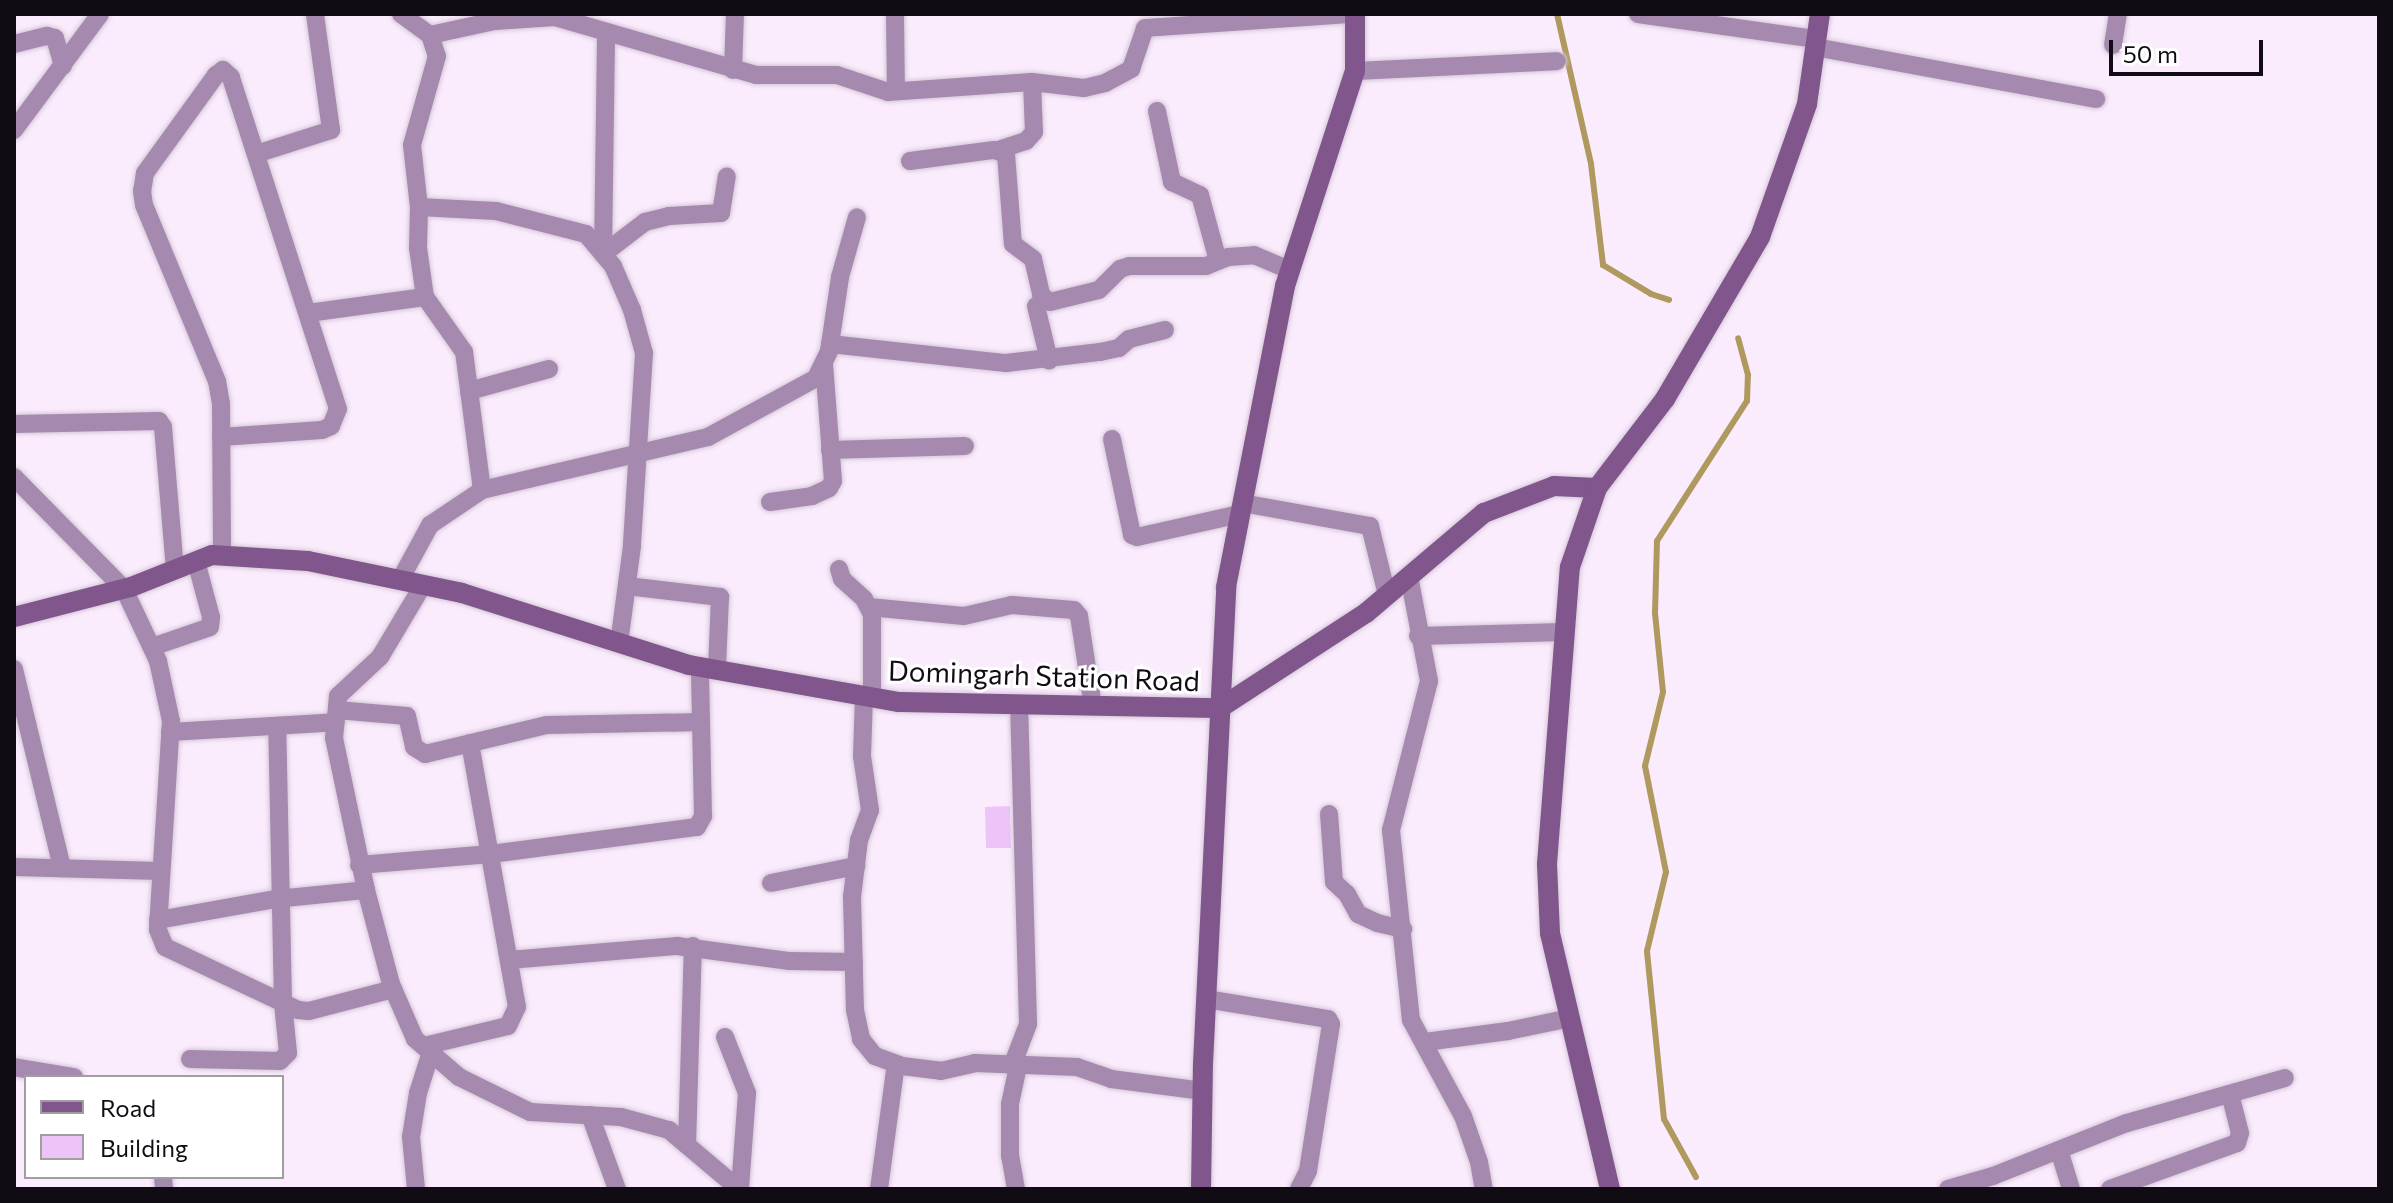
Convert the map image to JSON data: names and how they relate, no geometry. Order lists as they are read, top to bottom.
{
  "streets": {
    "street": ["Domingarh Station Road"]
  },
  "legend": ["Road", "Building"],
  "scale_bar": "50 m"
}
